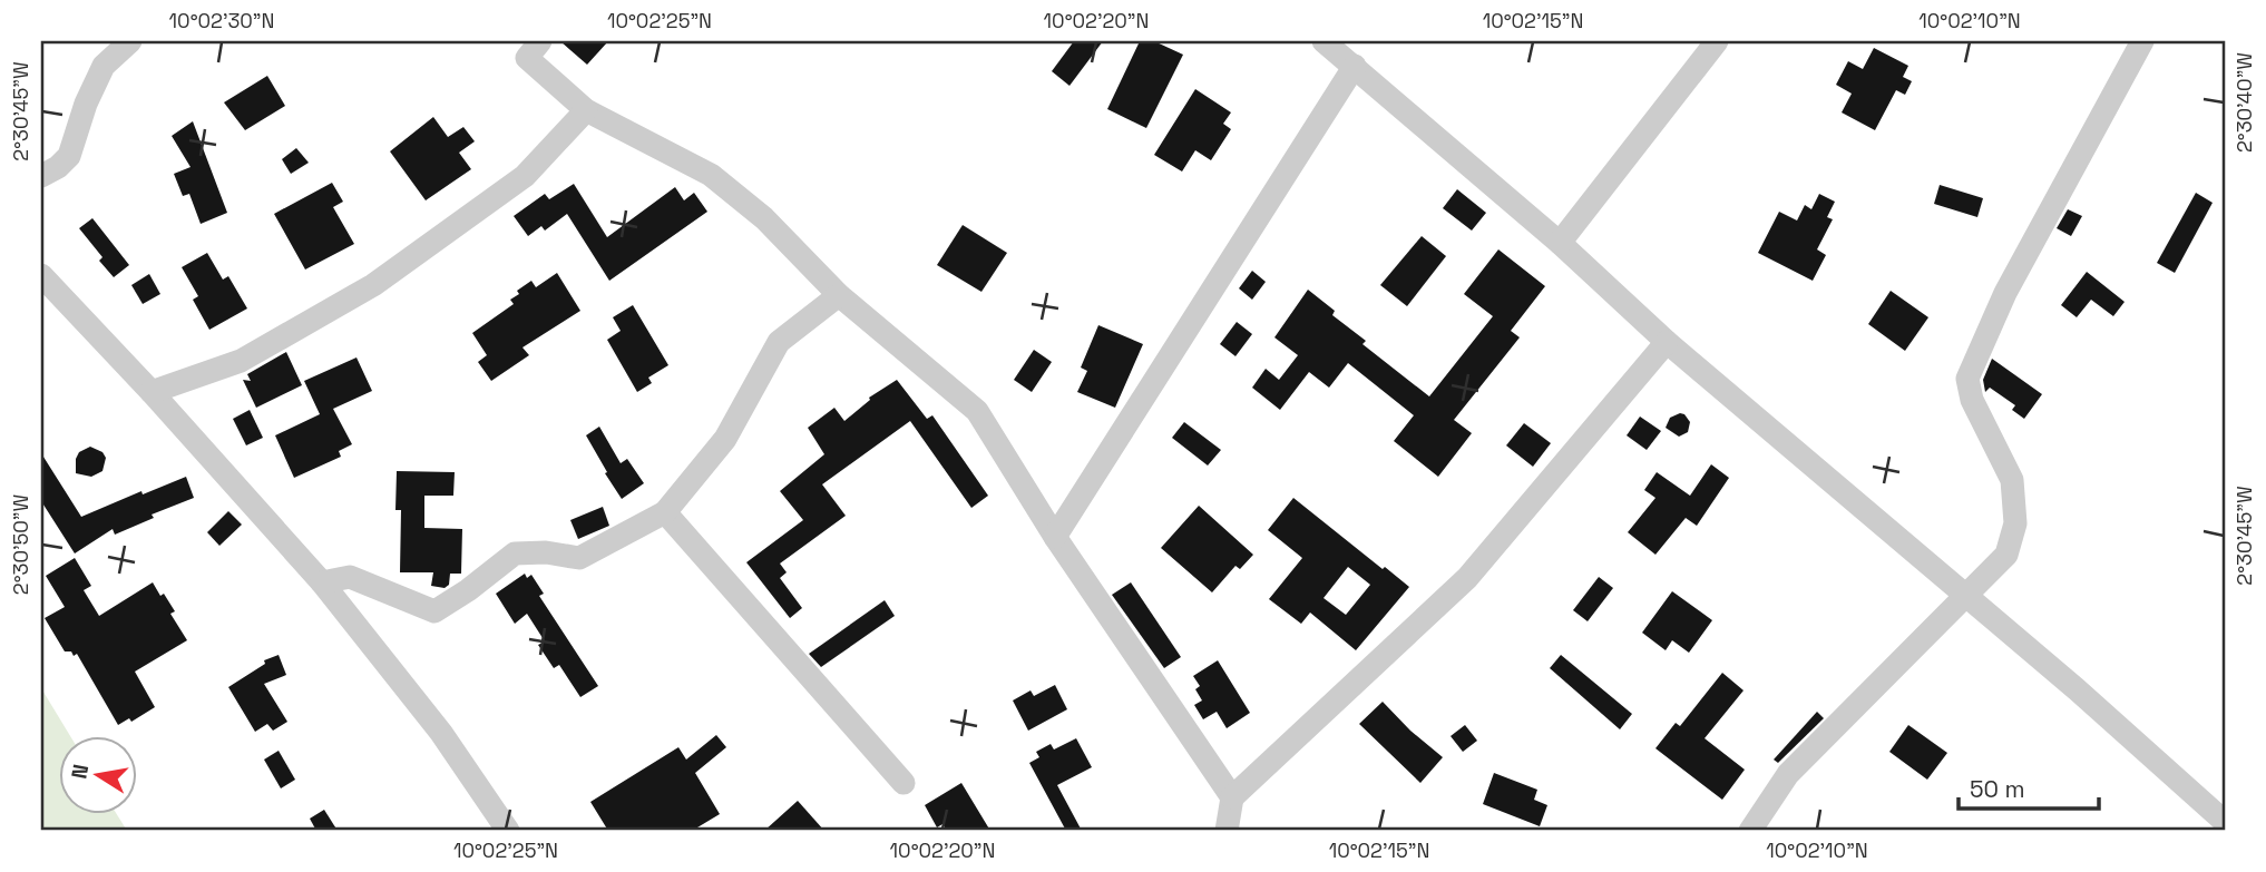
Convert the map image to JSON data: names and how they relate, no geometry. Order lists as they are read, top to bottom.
{
  "scale_bar": "50 m",
  "north": "left",
  "coordinates": [
    "10°02'30\"N",
    "10°02'25\"N",
    "10°02'20\"N",
    "10°02'15\"N",
    "10°02'10\"N",
    "2°30'40\"W",
    "2°30'45\"W",
    "2°30'50\"W"
  ]
}
